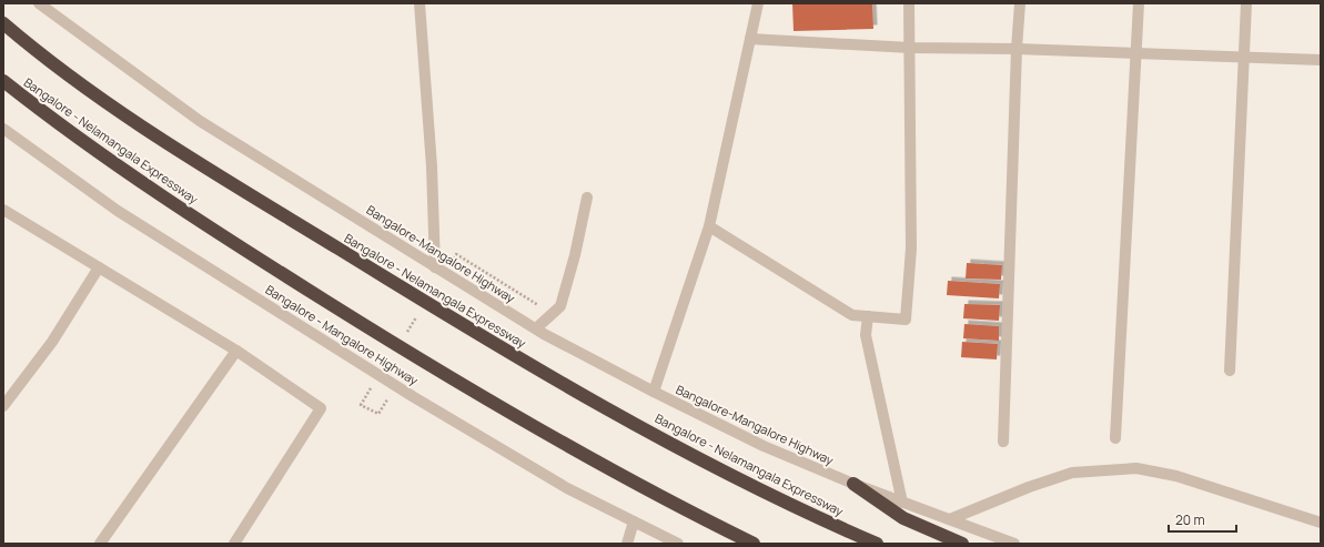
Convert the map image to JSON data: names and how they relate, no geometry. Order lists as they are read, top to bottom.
{
  "streets": {
    "highway": ["Bangalore - Nelamangala Expressway"],
    "street": ["Bangalore-Mangalore Highway", "Bangalore - Mangalore Highway"]
  },
  "scale_bar": "20 m"
}
